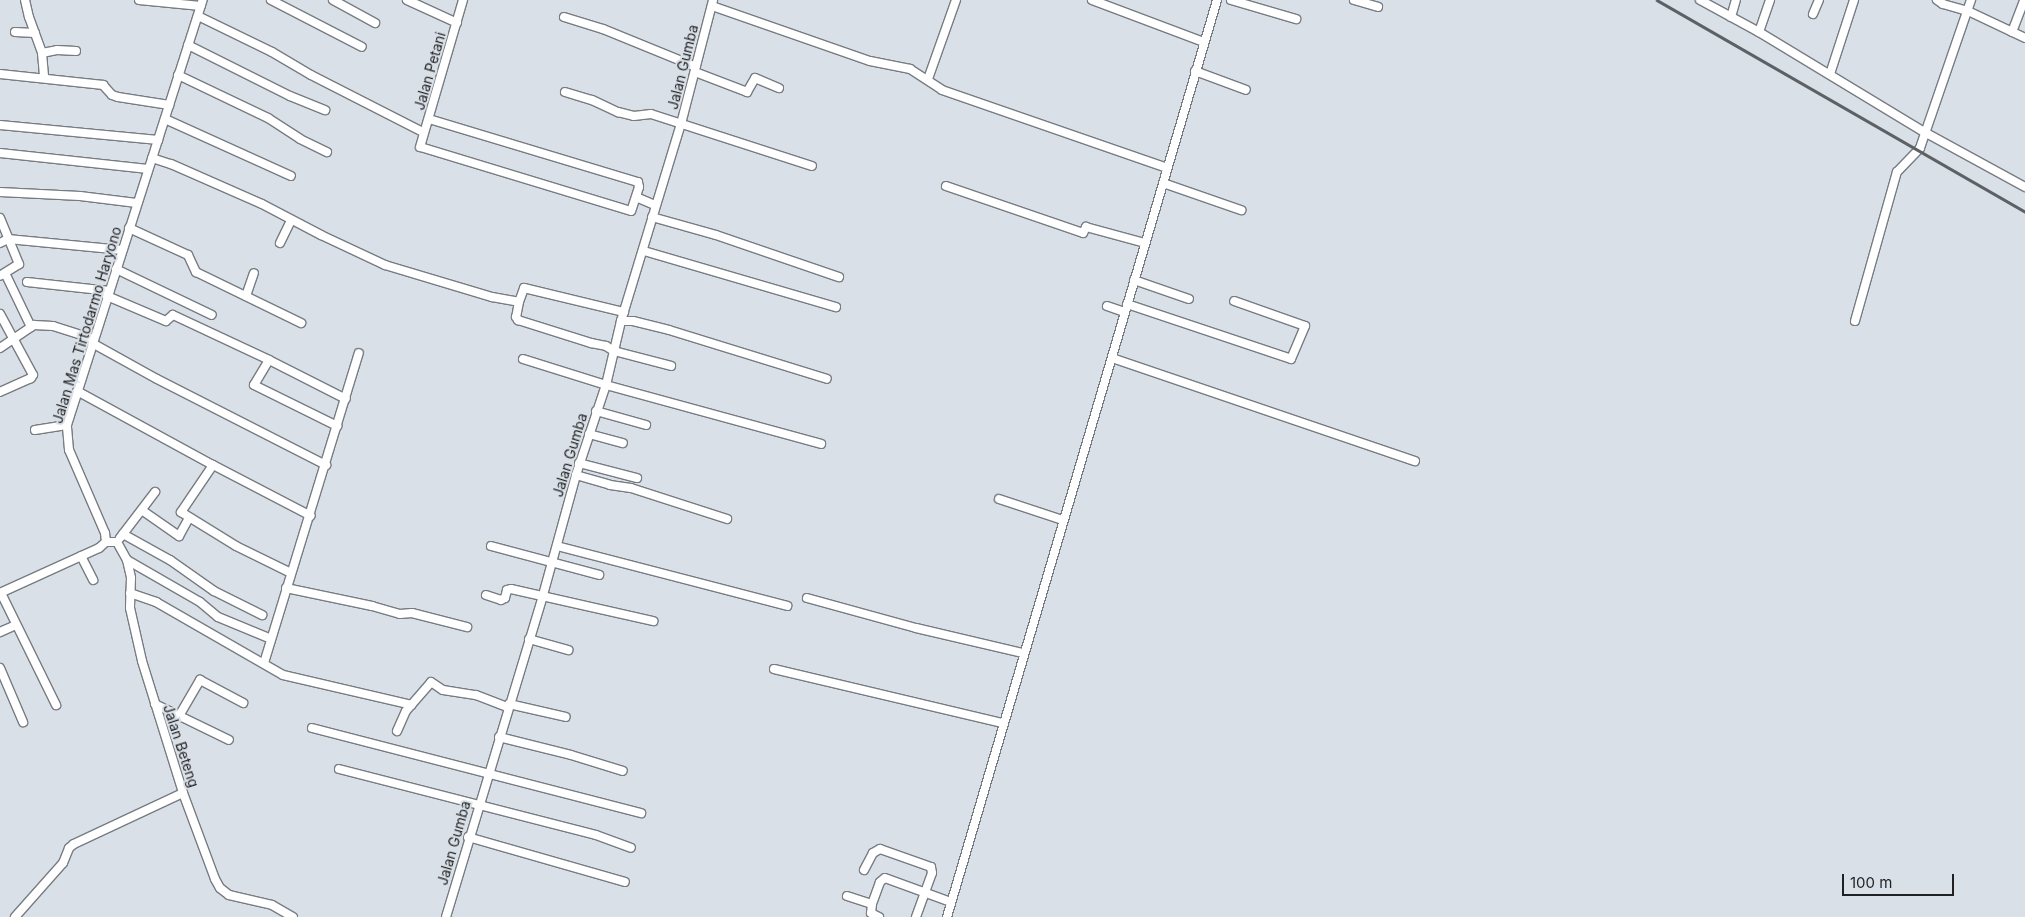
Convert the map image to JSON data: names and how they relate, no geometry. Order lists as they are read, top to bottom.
{
  "streets": {
    "street": [
      "Jalan Gumba",
      "Jalan Petani",
      "Jalan Mas Tirtodarmo Haryono",
      "Jalan Beteng"
    ]
  },
  "scale_bar": "100 m"
}
